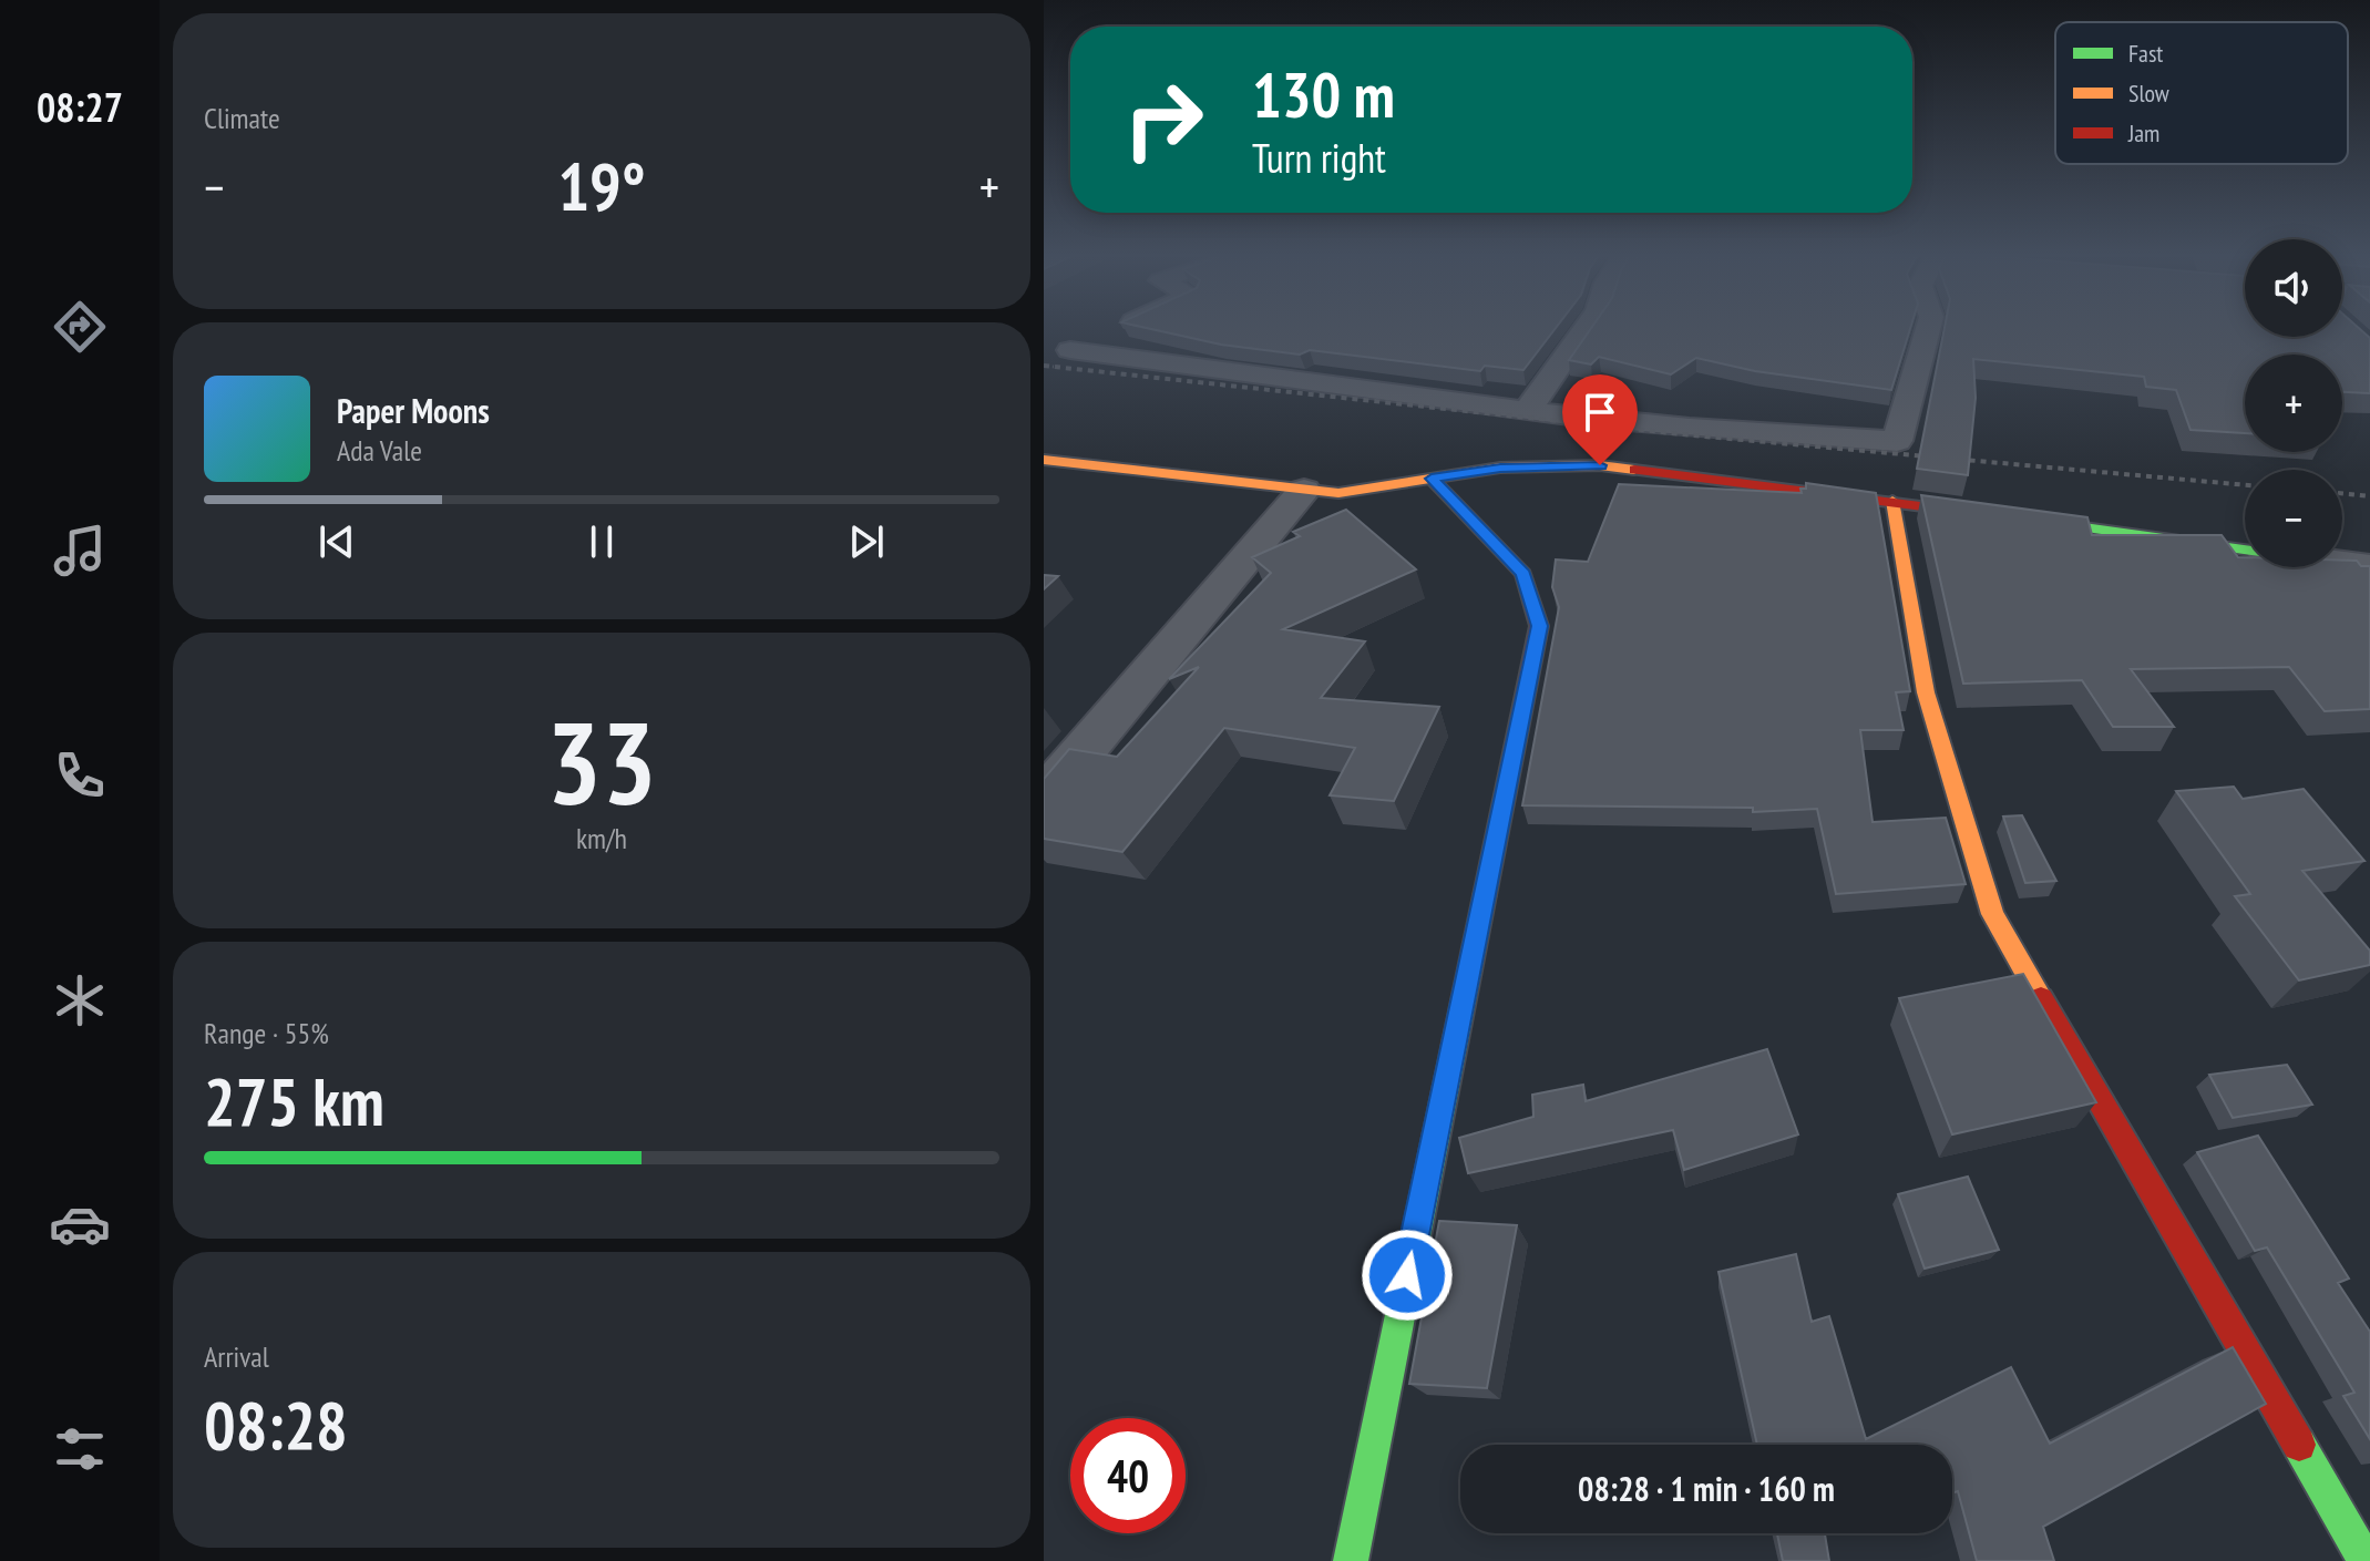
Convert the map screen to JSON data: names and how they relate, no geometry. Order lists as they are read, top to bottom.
{
  "legend": ["Fast", "Slow", "Jam"],
  "page": {
    "tabs": "08:27",
    "tile": [
      "Climate",
      ["33", "km/h"],
      ["Range · 55%", "275 km"],
      ["Arrival", "08:28"]
    ],
    "turn": ["130 m", "Turn right"],
    "heat": ["−", "19°", "+"],
    "map_buttons": ["+", "−"],
    "song": ["Paper Moons", "Ada Vale"],
    "limit": "40",
    "trip": "08:28 · 1 min · 160 m"
  }
}
